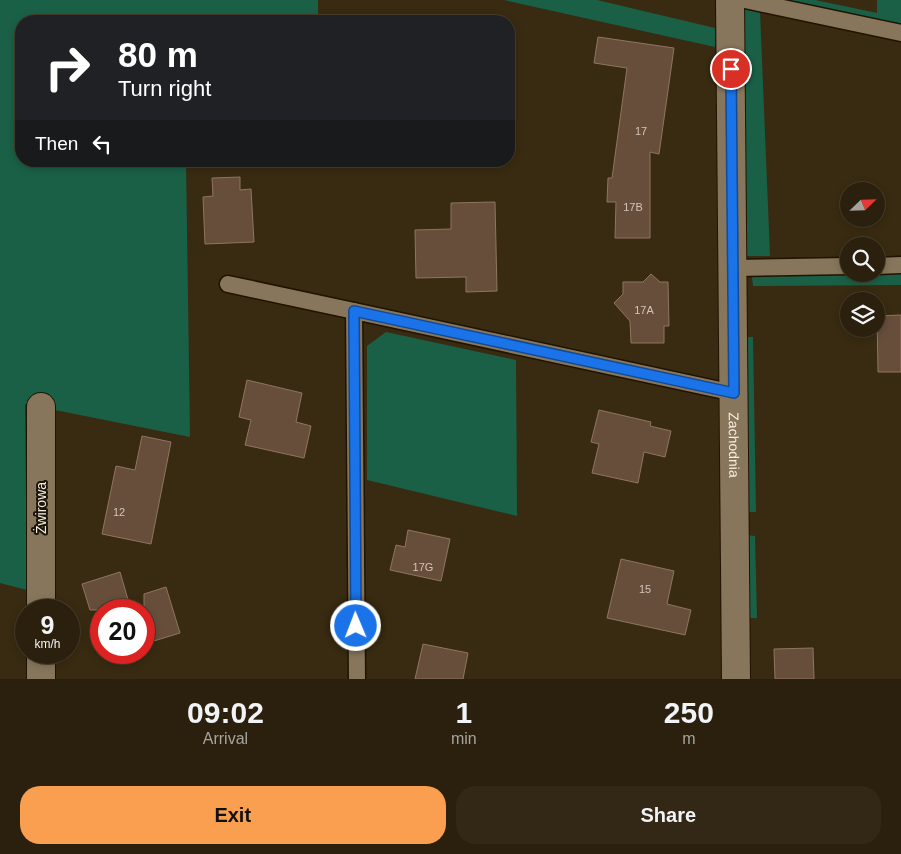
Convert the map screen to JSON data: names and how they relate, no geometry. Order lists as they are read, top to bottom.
{
  "streets": {
    "street": ["Zachodnia", "Żwirowa"]
  },
  "house_numbers": [
    "17",
    "17B",
    "17A",
    "12",
    "17G",
    "15"
  ],
  "north": "top right",
  "page": {
    "turn": ["80 m", "Turn right"],
    "then": "Then",
    "speed": "9 km/h",
    "limit": "20",
    "eta": [
      "09:02",
      "Arrival",
      "1",
      "min",
      "250",
      "m"
    ],
    "buttons": ["Exit", "Share"]
  }
}
